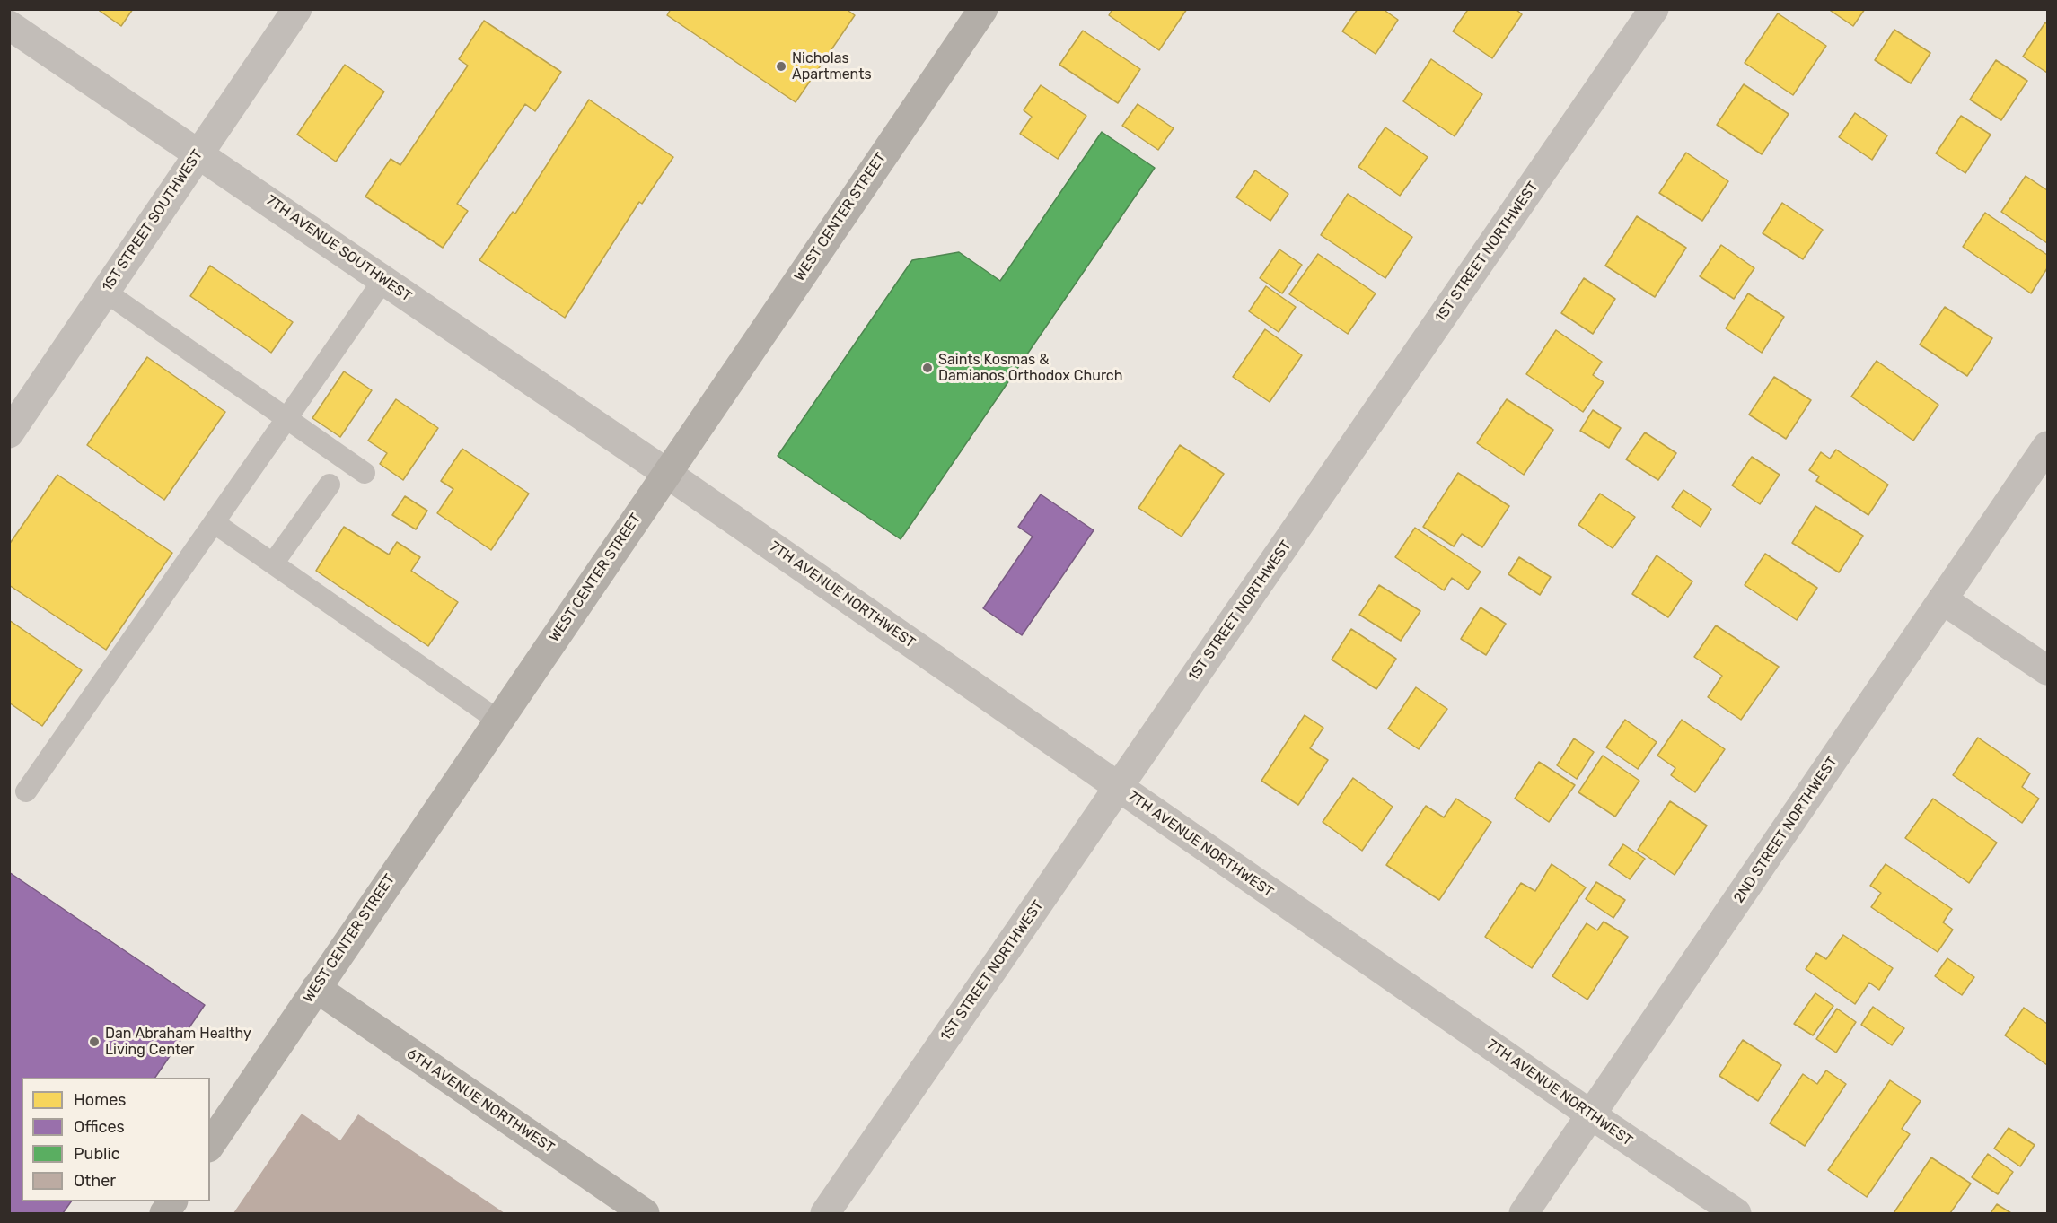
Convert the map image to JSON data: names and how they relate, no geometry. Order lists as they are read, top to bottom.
{
  "streets": {
    "street": [
      "WEST CENTER STREET",
      "1ST STREET SOUTHWEST",
      "7TH AVENUE SOUTHWEST",
      "1ST STREET NORTHWEST",
      "7TH AVENUE NORTHWEST",
      "2ND STREET NORTHWEST",
      "6TH AVENUE NORTHWEST"
    ]
  },
  "crossings": [
    ["WEST CENTER STREET", "7TH AVENUE SOUTHWEST"],
    ["WEST CENTER STREET", "7TH AVENUE NORTHWEST"],
    ["WEST CENTER STREET", "6TH AVENUE NORTHWEST"],
    ["1ST STREET SOUTHWEST", "7TH AVENUE SOUTHWEST"],
    ["7TH AVENUE SOUTHWEST", "7TH AVENUE NORTHWEST"],
    ["1ST STREET NORTHWEST", "7TH AVENUE NORTHWEST"],
    ["7TH AVENUE NORTHWEST", "2ND STREET NORTHWEST"]
  ],
  "places": ["Nicholas Apartments", "Saints Kosmas & Damianos Orthodox Church", "Dan Abraham Healthy Living Center"],
  "legend": [
    "Homes",
    "Offices",
    "Public",
    "Other"
  ]
}
